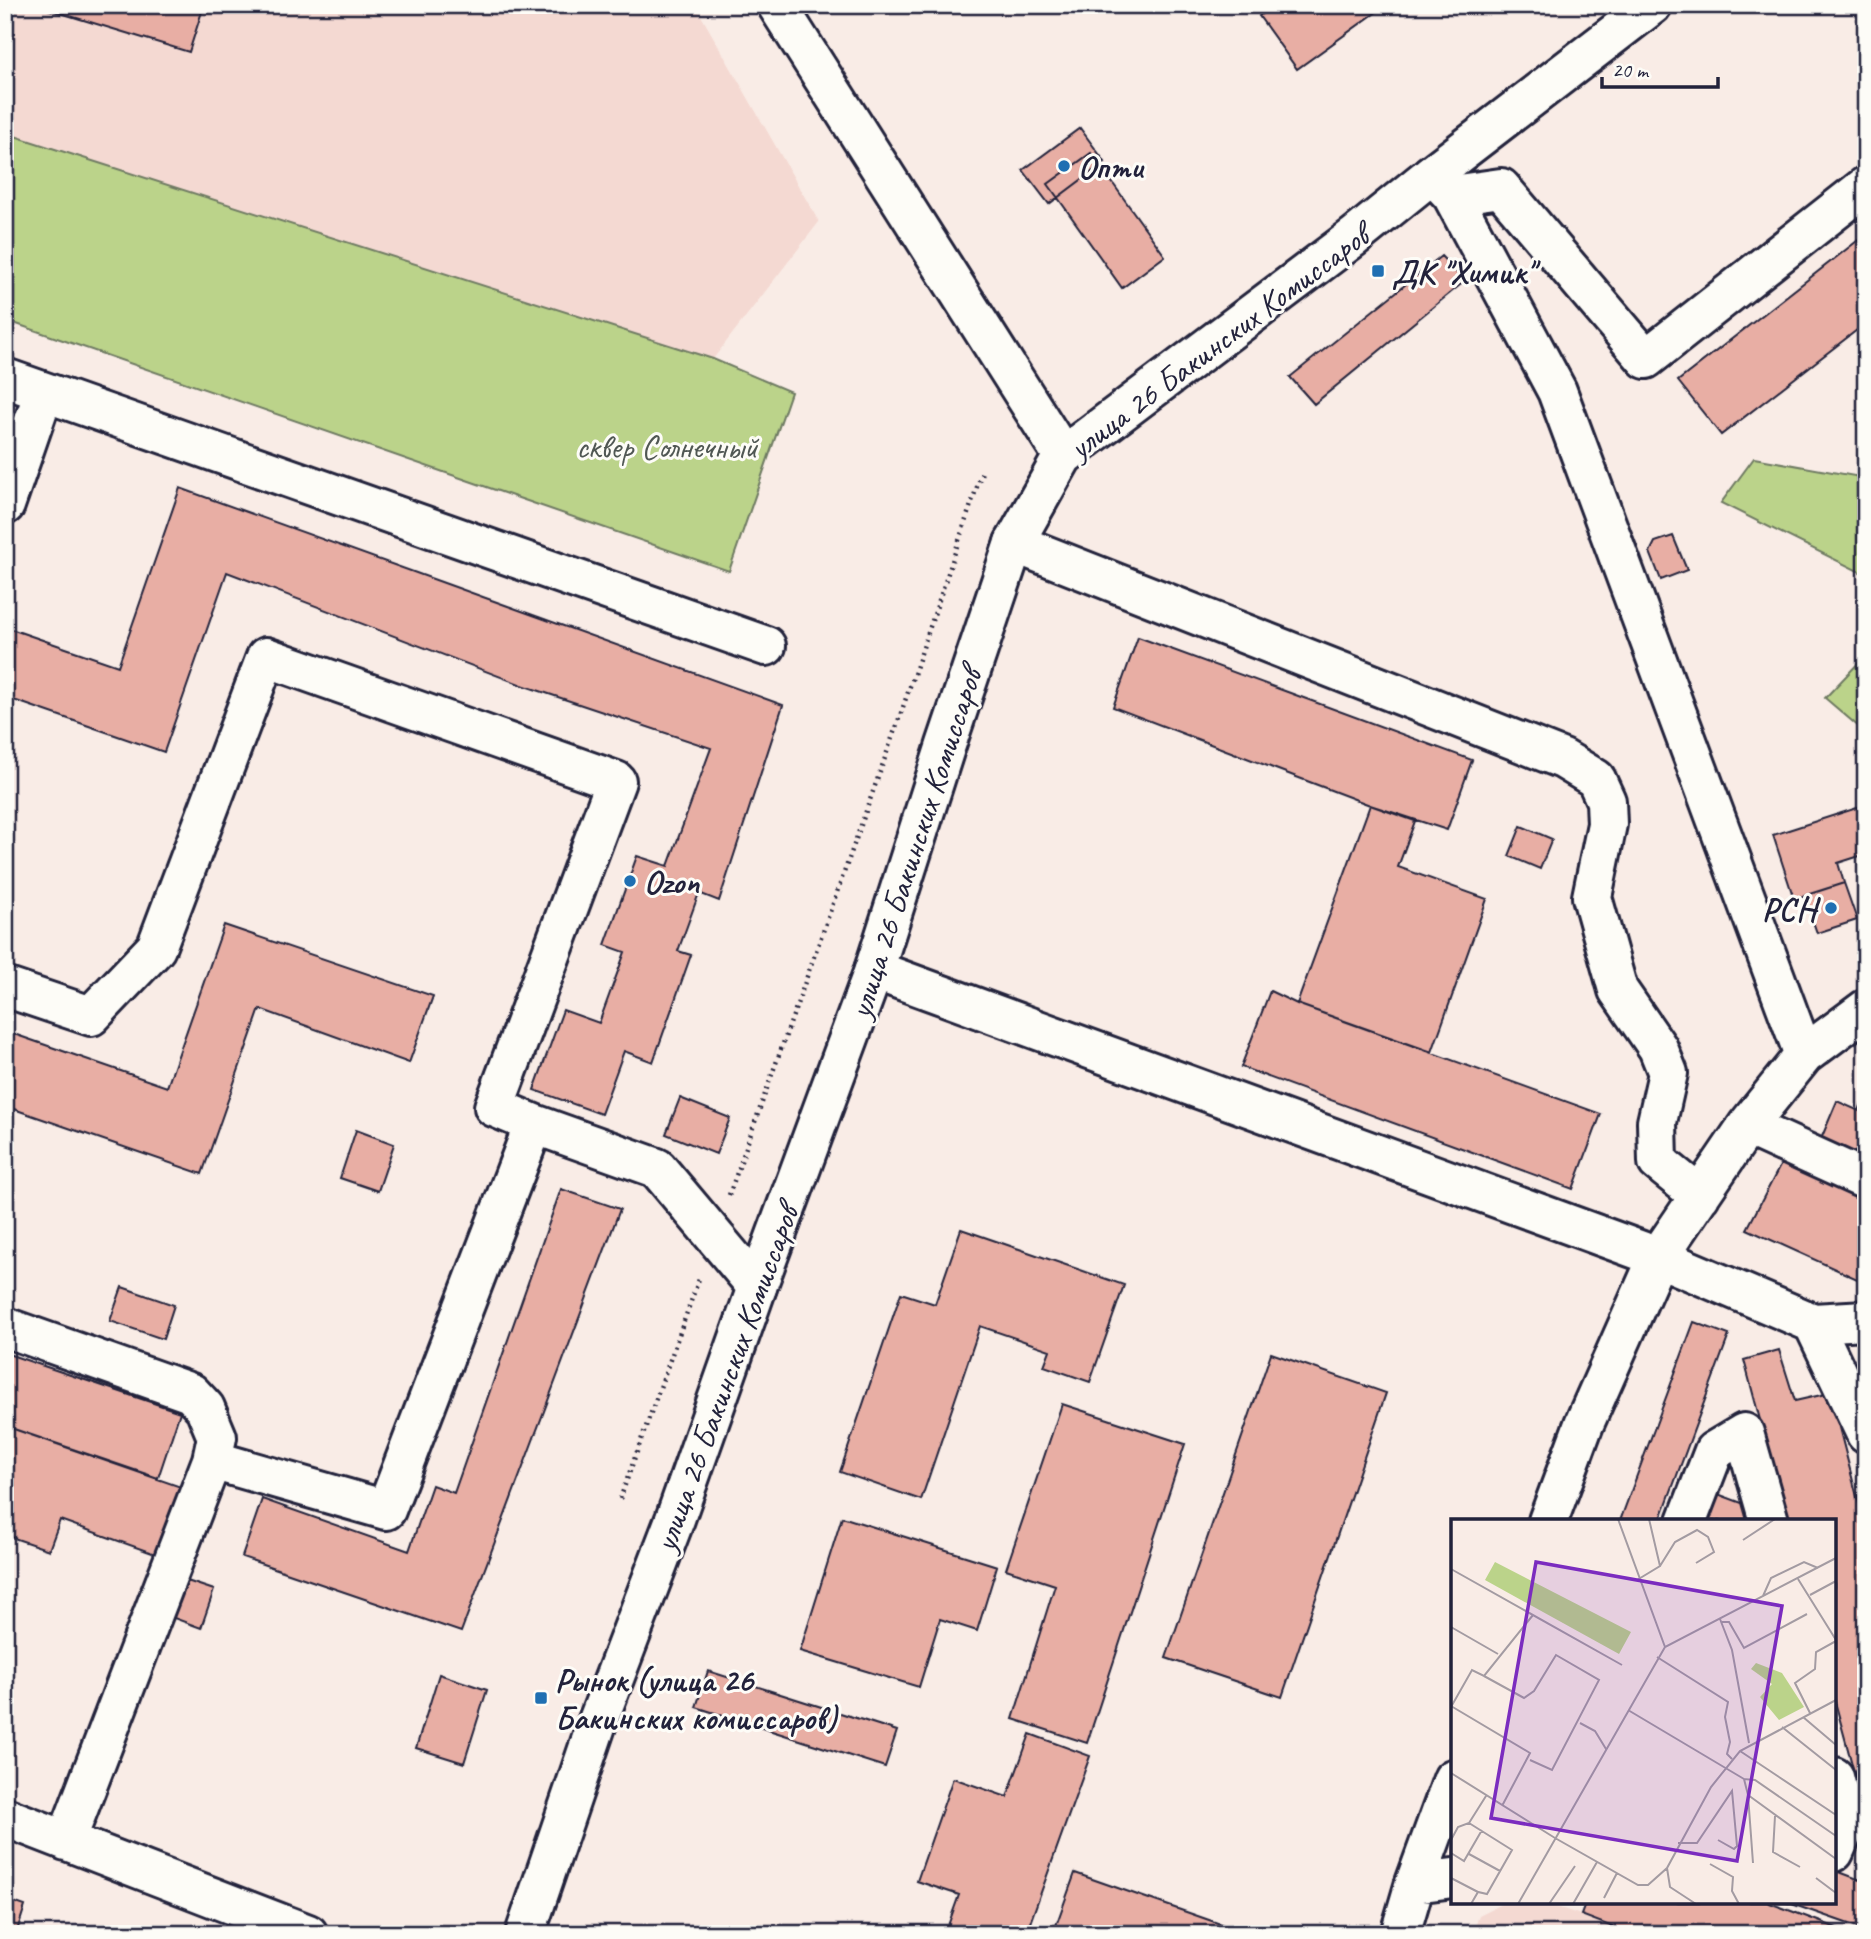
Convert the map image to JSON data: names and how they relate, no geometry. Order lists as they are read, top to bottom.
{
  "streets": {
    "main road": ["улица 26 Бакинских Комиссаров"]
  },
  "parks": ["сквер Солнечный"],
  "places": {
    "other": ["Опти", "Ozon", "РСН"],
    "transit": ["ДК \"Химик\"", "Рынок (улица 26 Бакинских комиссаров)"]
  },
  "scale_bar": "20 m"
}
